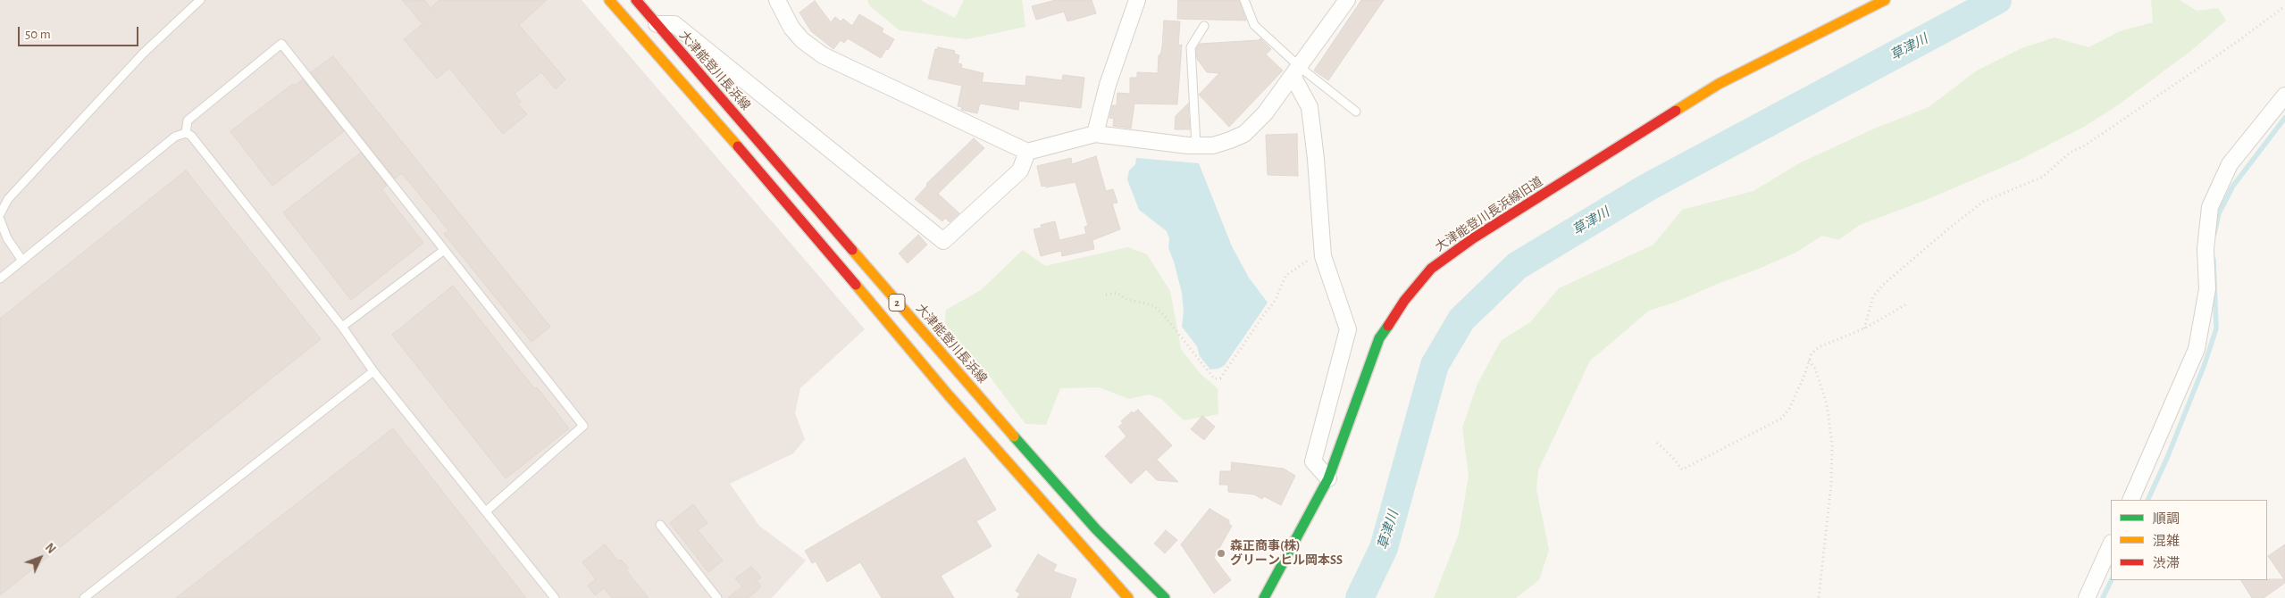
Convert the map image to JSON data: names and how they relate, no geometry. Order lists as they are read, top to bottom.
{
  "streets": {
    "main road": ["大津能登川長浜線", "大津能登川長浜線旧道", "2"]
  },
  "water": ["草津川"],
  "places": ["森正商事(株) グリーンヒル岡本SS"],
  "legend": ["順調", "混雑", "渋滞"],
  "scale_bar": "50 m",
  "north": "top right"
}
